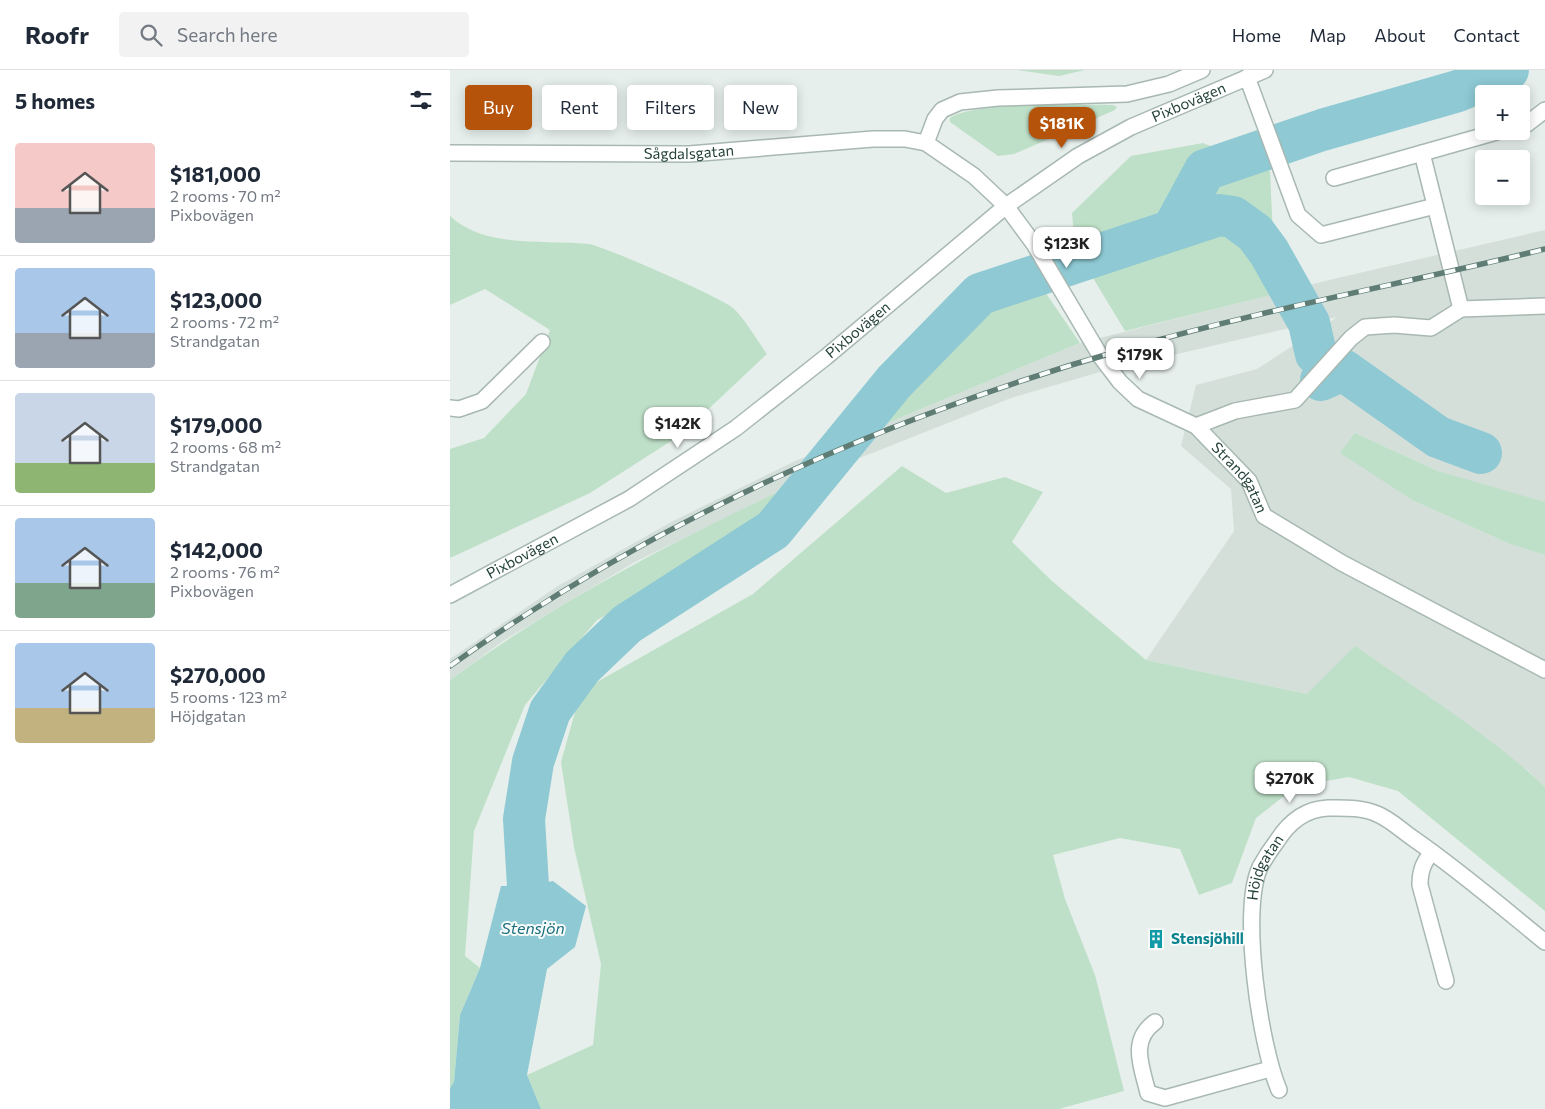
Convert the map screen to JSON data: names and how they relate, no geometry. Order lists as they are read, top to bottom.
{
  "streets": {
    "street": [
      "Pixbovägen",
      "Sågdalsgatan",
      "Strandgatan",
      "Höjdgatan"
    ]
  },
  "crossings": [
    ["Pixbovägen", "Sågdalsgatan"],
    ["Pixbovägen", "Strandgatan"],
    ["Sågdalsgatan", "Strandgatan"]
  ],
  "water": ["Stensjön"],
  "places": {
    "building": ["Stensjöhill"]
  },
  "page": {
    "header": "Roofr",
    "search": "Search here",
    "nav": [
      "Home",
      "Map",
      "About",
      "Contact"
    ],
    "heading": "5 homes",
    "map_buttons": ["+", "−"],
    "chip": [
      "Buy",
      "Rent",
      "Filters",
      "New"
    ],
    "price": [
      "$181K",
      "$123K",
      "$179K",
      "$142K",
      "$270K"
    ],
    "list": [
      {
        "name": "$181,000",
        "note": "2 rooms · 70 m² · Pixbovägen"
      },
      {
        "name": "$123,000",
        "note": "2 rooms · 72 m² · Strandgatan"
      },
      {
        "name": "$179,000",
        "note": "2 rooms · 68 m² · Strandgatan"
      },
      {
        "name": "$142,000",
        "note": "2 rooms · 76 m² · Pixbovägen"
      },
      {
        "name": "$270,000",
        "note": "5 rooms · 123 m² · Höjdgatan"
      }
    ]
  }
}
